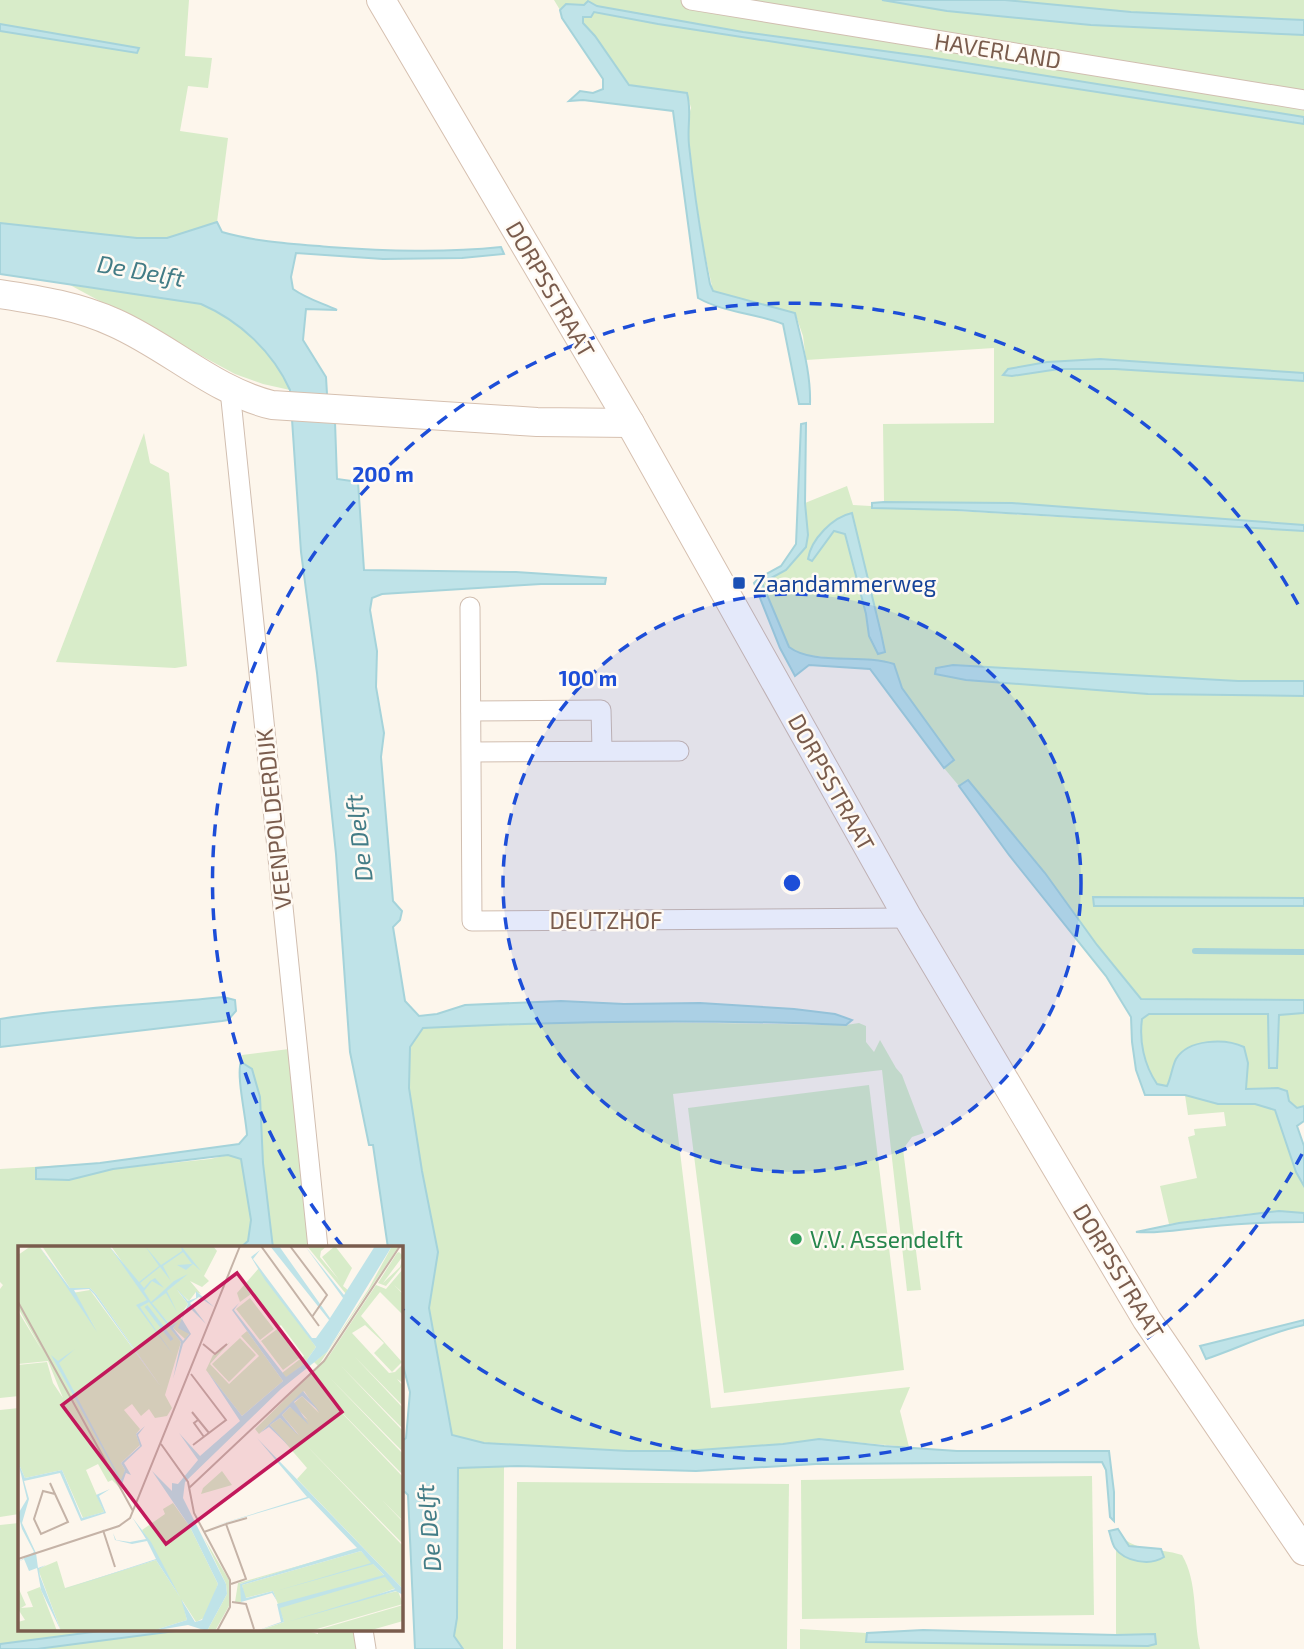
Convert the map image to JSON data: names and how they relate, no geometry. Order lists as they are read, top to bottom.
{
  "streets": {
    "street": [
      "HAVERLAND",
      "DORPSSTRAAT",
      "VEENPOLDERDIJK",
      "DEUTZHOF"
    ]
  },
  "crossings": [
    ["DORPSSTRAAT", "DEUTZHOF"]
  ],
  "water": ["De Delft"],
  "places": {
    "transit": ["Zaandammerweg"],
    "other": ["V.V. Assendelft"]
  },
  "rings": ["200 m", "100 m"]
}
